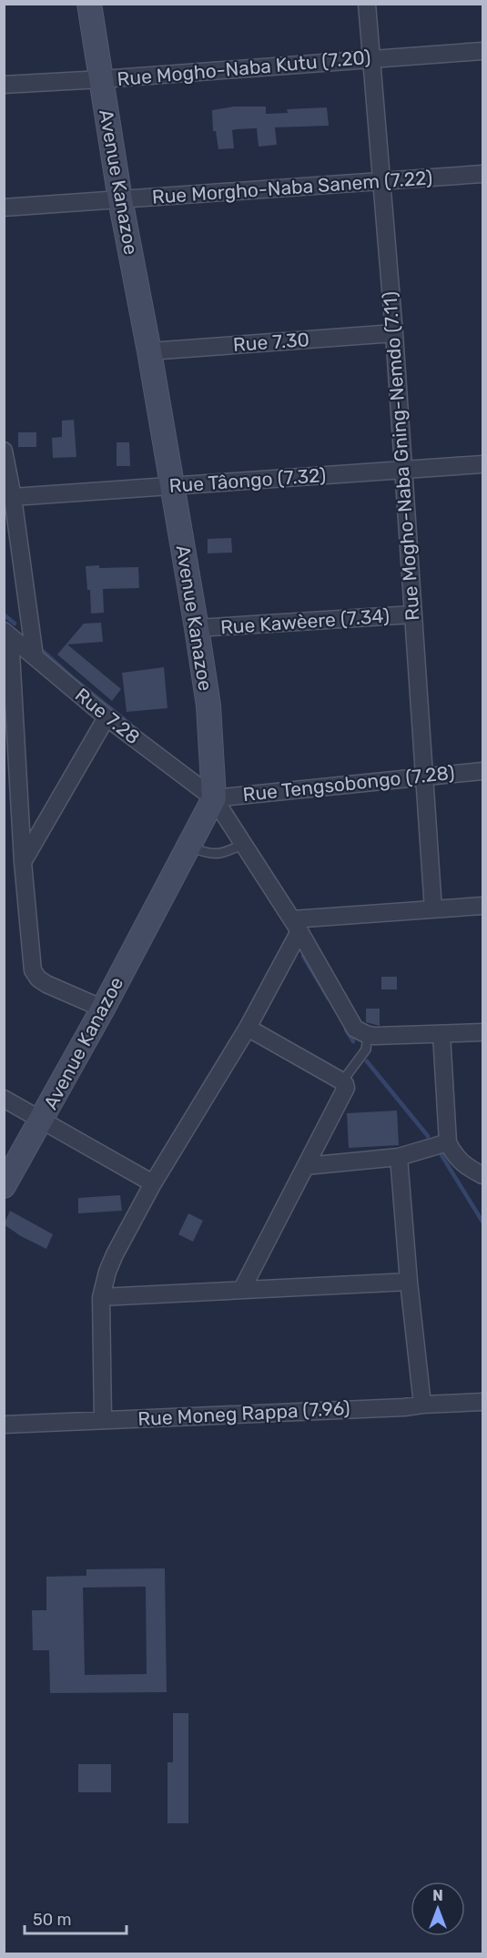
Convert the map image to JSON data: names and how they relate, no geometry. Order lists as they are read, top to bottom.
{
  "streets": {
    "street": [
      "Rue Mogho-Naba Kutu (7.20)",
      "Avenue Kanazoe",
      "Rue Morgho-Naba Sanem (7.22)",
      "Rue 7.30",
      "Rue Mogho-Naba Gning-Nemdo (7.11)",
      "Rue Tâongo (7.32)",
      "Rue Kawèere (7.34)",
      "Rue 7.28",
      "Rue Tengsobongo (7.28)",
      "Rue Moneg Rappa (7.96)"
    ]
  },
  "crossings": [
    ["Rue Mogho-Naba Kutu (7.20)", "Avenue Kanazoe"],
    ["Rue Mogho-Naba Kutu (7.20)", "Rue Mogho-Naba Gning-Nemdo (7.11)"],
    ["Avenue Kanazoe", "Rue Morgho-Naba Sanem (7.22)"],
    ["Avenue Kanazoe", "Rue 7.30"],
    ["Avenue Kanazoe", "Rue Tâongo (7.32)"],
    ["Avenue Kanazoe", "Rue Kawèere (7.34)"],
    ["Avenue Kanazoe", "Rue 7.28"],
    ["Avenue Kanazoe", "Rue Tengsobongo (7.28)"],
    ["Rue Morgho-Naba Sanem (7.22)", "Rue Mogho-Naba Gning-Nemdo (7.11)"],
    ["Rue 7.30", "Rue Mogho-Naba Gning-Nemdo (7.11)"],
    ["Rue Mogho-Naba Gning-Nemdo (7.11)", "Rue Tâongo (7.32)"],
    ["Rue Mogho-Naba Gning-Nemdo (7.11)", "Rue Kawèere (7.34)"],
    ["Rue Mogho-Naba Gning-Nemdo (7.11)", "Rue Tengsobongo (7.28)"],
    ["Rue 7.28", "Rue Tengsobongo (7.28)"]
  ],
  "scale_bar": "50 m",
  "north": "top"
}
